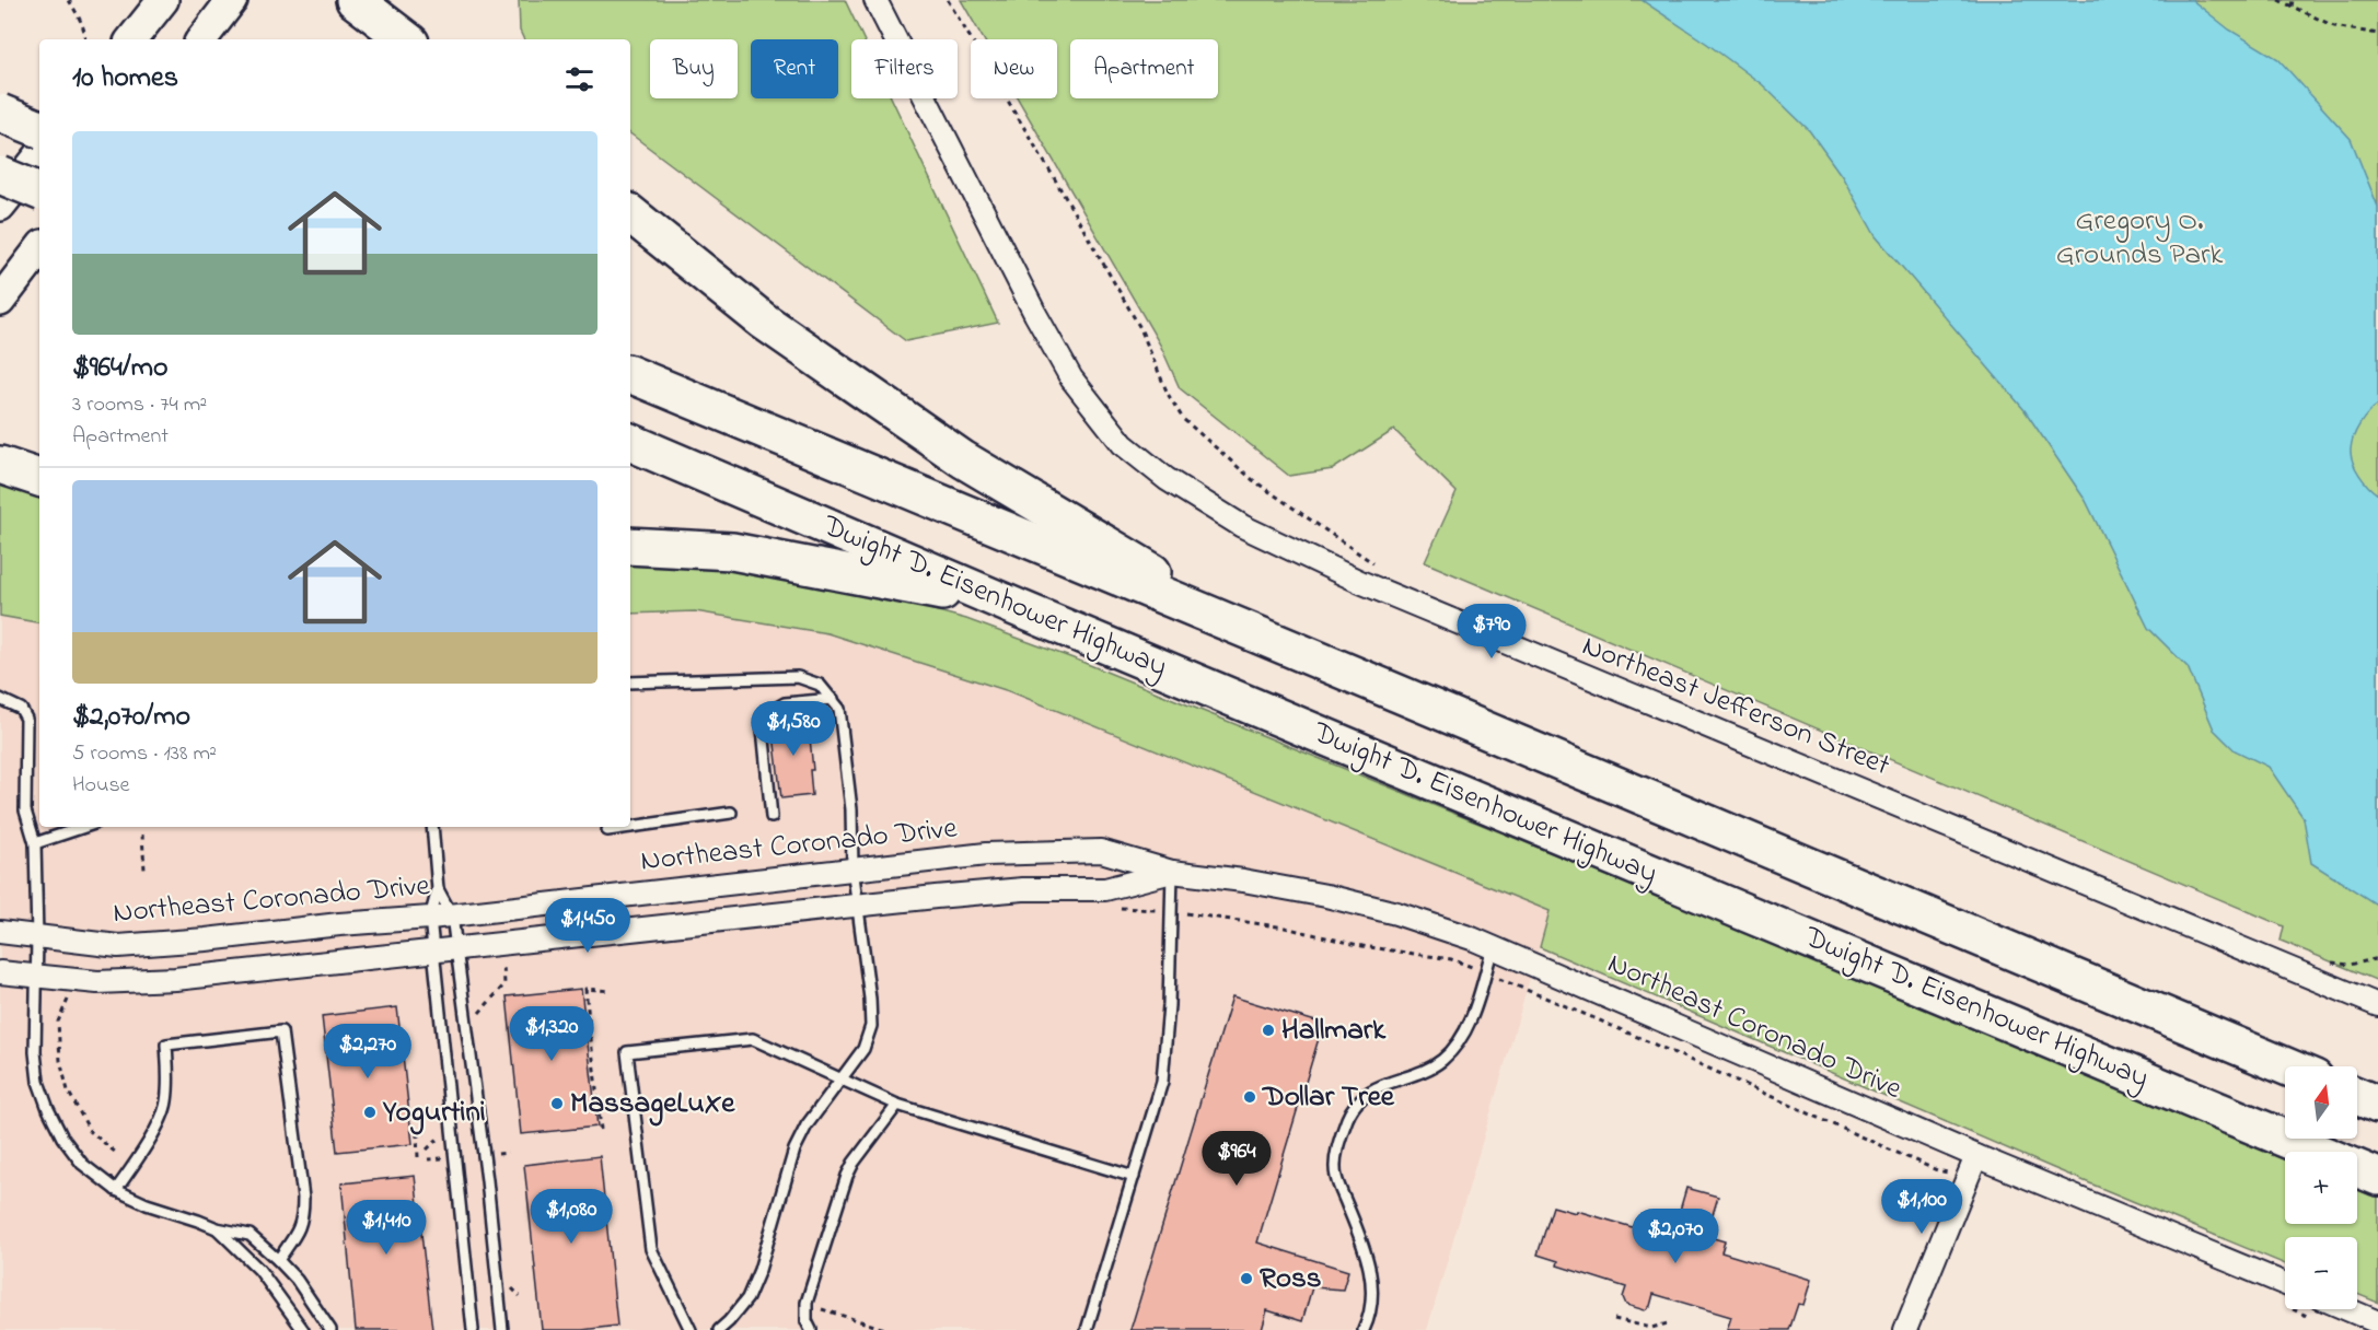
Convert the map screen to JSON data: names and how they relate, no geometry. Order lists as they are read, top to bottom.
{
  "streets": {
    "highway": ["Dwight D. Eisenhower Highway"],
    "street": ["Northeast Jefferson Street", "Northeast Coronado Drive"]
  },
  "parks": ["Gregory O. Grounds Park"],
  "places": [
    "Hallmark",
    "Dollar Tree",
    "MassageLuXe",
    "Yogurtini",
    "Ross"
  ],
  "north": "top",
  "page": {
    "chip": [
      "Buy",
      "Rent",
      "Filters",
      "New",
      "Apartment"
    ],
    "heading": "10 homes",
    "list": [
      {
        "name": "$964/mo",
        "note": "3 rooms · 74 m² · Apartment"
      },
      {
        "name": "$2,070/mo",
        "note": "5 rooms · 138 m² · House"
      }
    ],
    "price": [
      "$790",
      "$1,580",
      "$1,450",
      "$1,320",
      "$2,270",
      "$964",
      "$1,100",
      "$1,080",
      "$1,410",
      "$2,070"
    ],
    "map_buttons": ["+", "−"]
  }
}
